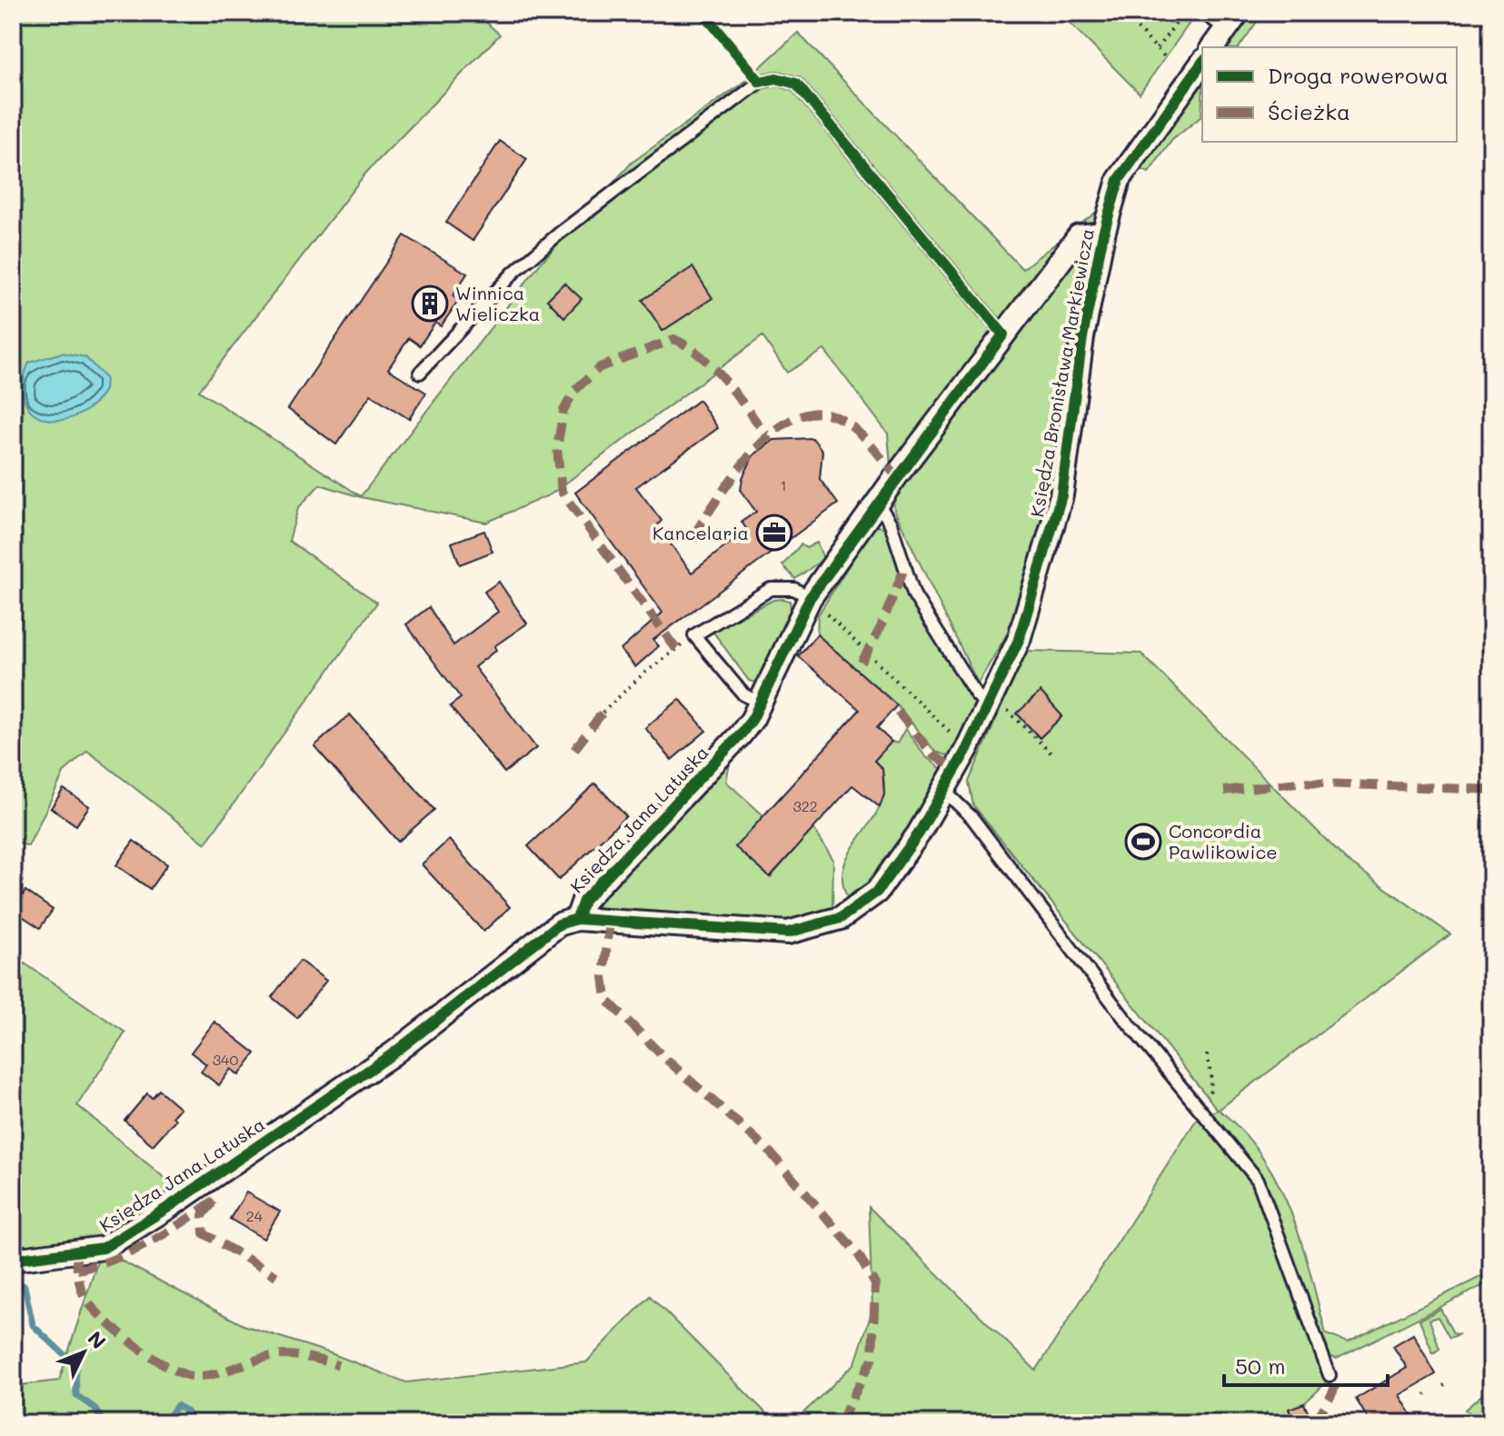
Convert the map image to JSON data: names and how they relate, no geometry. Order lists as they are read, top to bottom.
{
  "streets": {
    "street": ["Księdza Bronisława Markiewicza", "Księdza Jana Latuska"]
  },
  "crossings": [
    ["Księdza Bronisława Markiewicza", "Księdza Jana Latuska"]
  ],
  "places": {
    "building": ["Winnica Wieliczka"],
    "office": ["Kancelaria"],
    "sports": ["Concordia Pawlikowice"]
  },
  "house_numbers": [
    "1",
    "322",
    "340",
    "24"
  ],
  "legend": ["Droga rowerowa", "Ścieżka"],
  "scale_bar": "50 m",
  "north": "top right"
}
